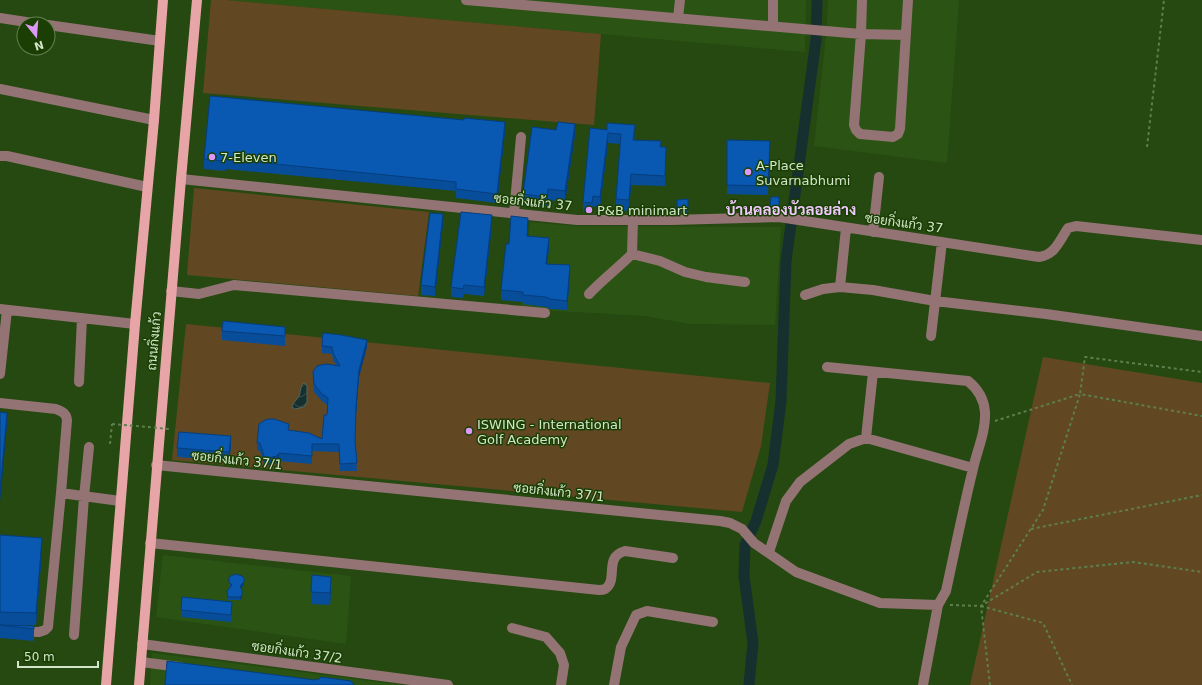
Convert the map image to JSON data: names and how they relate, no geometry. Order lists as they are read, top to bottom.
{
  "streets": {
    "main road": ["ถนนกิ่งแก้ว"],
    "street": ["ซอยกิ่งแก้ว 37", "ซอยกิ่งแก้ว 37/1", "ซอยกิ่งแก้ว 37/2"]
  },
  "crossings": [
    ["ซอยกิ่งแก้ว 37", "ถนนกิ่งแก้ว"],
    ["ถนนกิ่งแก้ว", "ซอยกิ่งแก้ว 37/1"],
    ["ถนนกิ่งแก้ว", "ซอยกิ่งแก้ว 37/2"]
  ],
  "districts": ["บ้านคลองบัวลอยล่าง"],
  "places": [
    "7-Eleven",
    "A-Place Suvarnabhumi",
    "P&B minimart",
    "ISWING - International Golf Academy"
  ],
  "scale_bar": "50 m",
  "north": "bottom"
}
